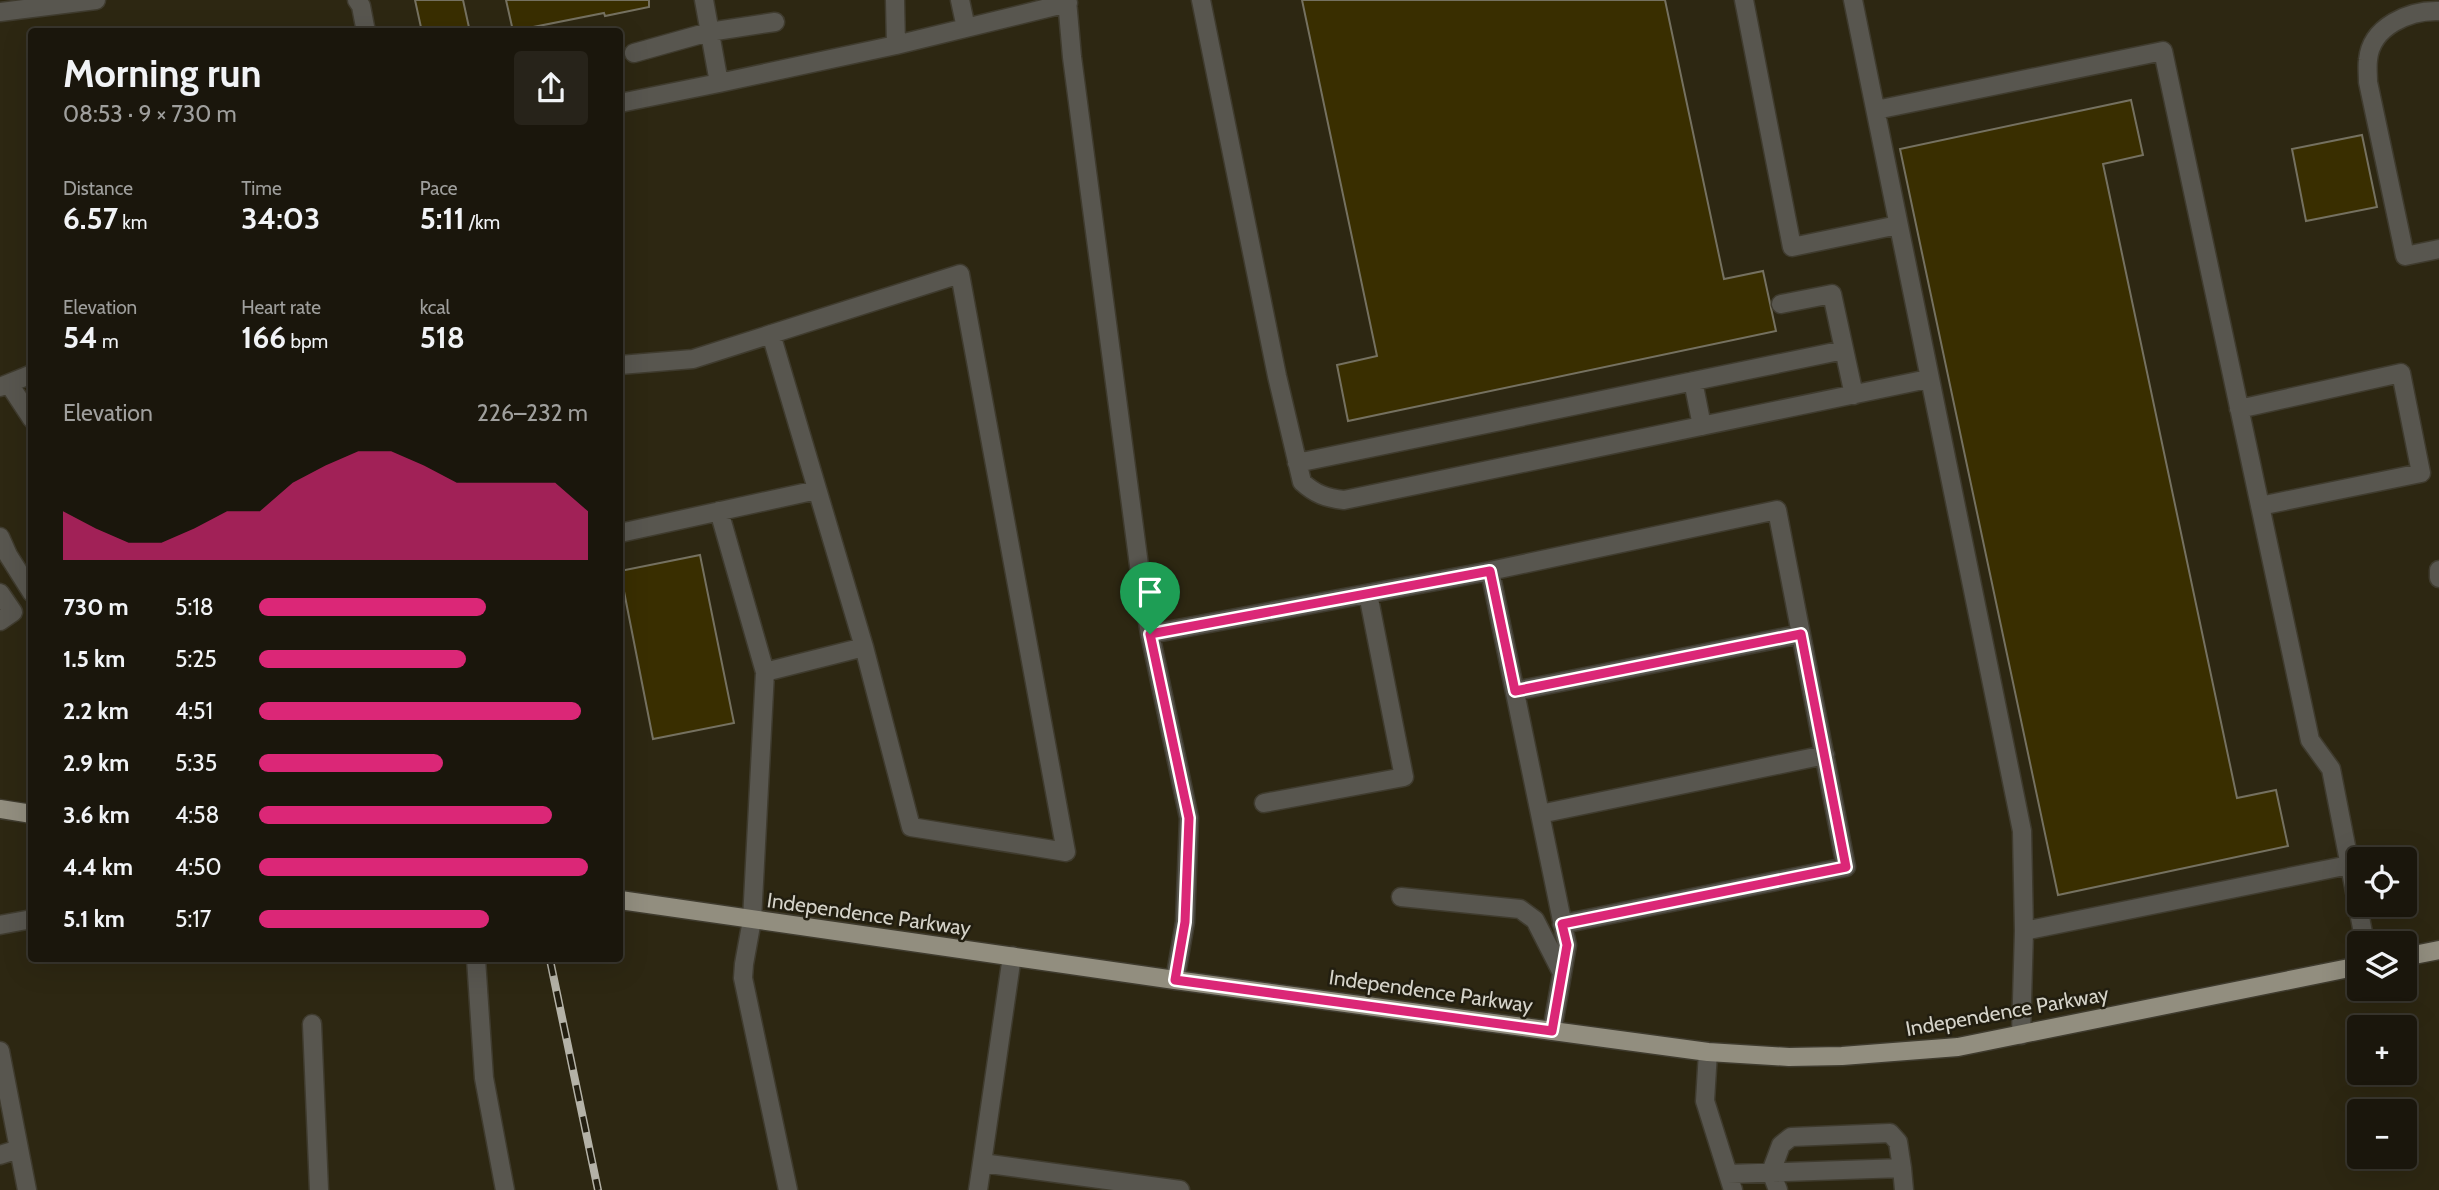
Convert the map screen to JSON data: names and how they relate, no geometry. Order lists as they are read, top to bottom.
{
  "streets": {
    "main road": ["Independence Parkway"]
  },
  "page": {
    "heading": ["Morning run", "08:53 · 9 × 730 m"],
    "stats": [
      ["Distance", "6.57 km"],
      ["Time", "34:03"],
      ["Pace", "5:11 /km"],
      ["Elevation", "54 m"],
      ["Heart rate", "166 bpm"],
      ["kcal", "518"]
    ],
    "chart": ["Elevation", "226–232 m"],
    "list": [
      {
        "name": "730 m",
        "note": "5:18"
      },
      {
        "name": "1.5 km",
        "note": "5:25"
      },
      {
        "name": "2.2 km",
        "note": "4:51"
      },
      {
        "name": "2.9 km",
        "note": "5:35"
      },
      {
        "name": "3.6 km",
        "note": "4:58"
      },
      {
        "name": "4.4 km",
        "note": "4:50"
      },
      {
        "name": "5.1 km",
        "note": "5:17"
      }
    ],
    "map_buttons": ["+", "−"]
  }
}
